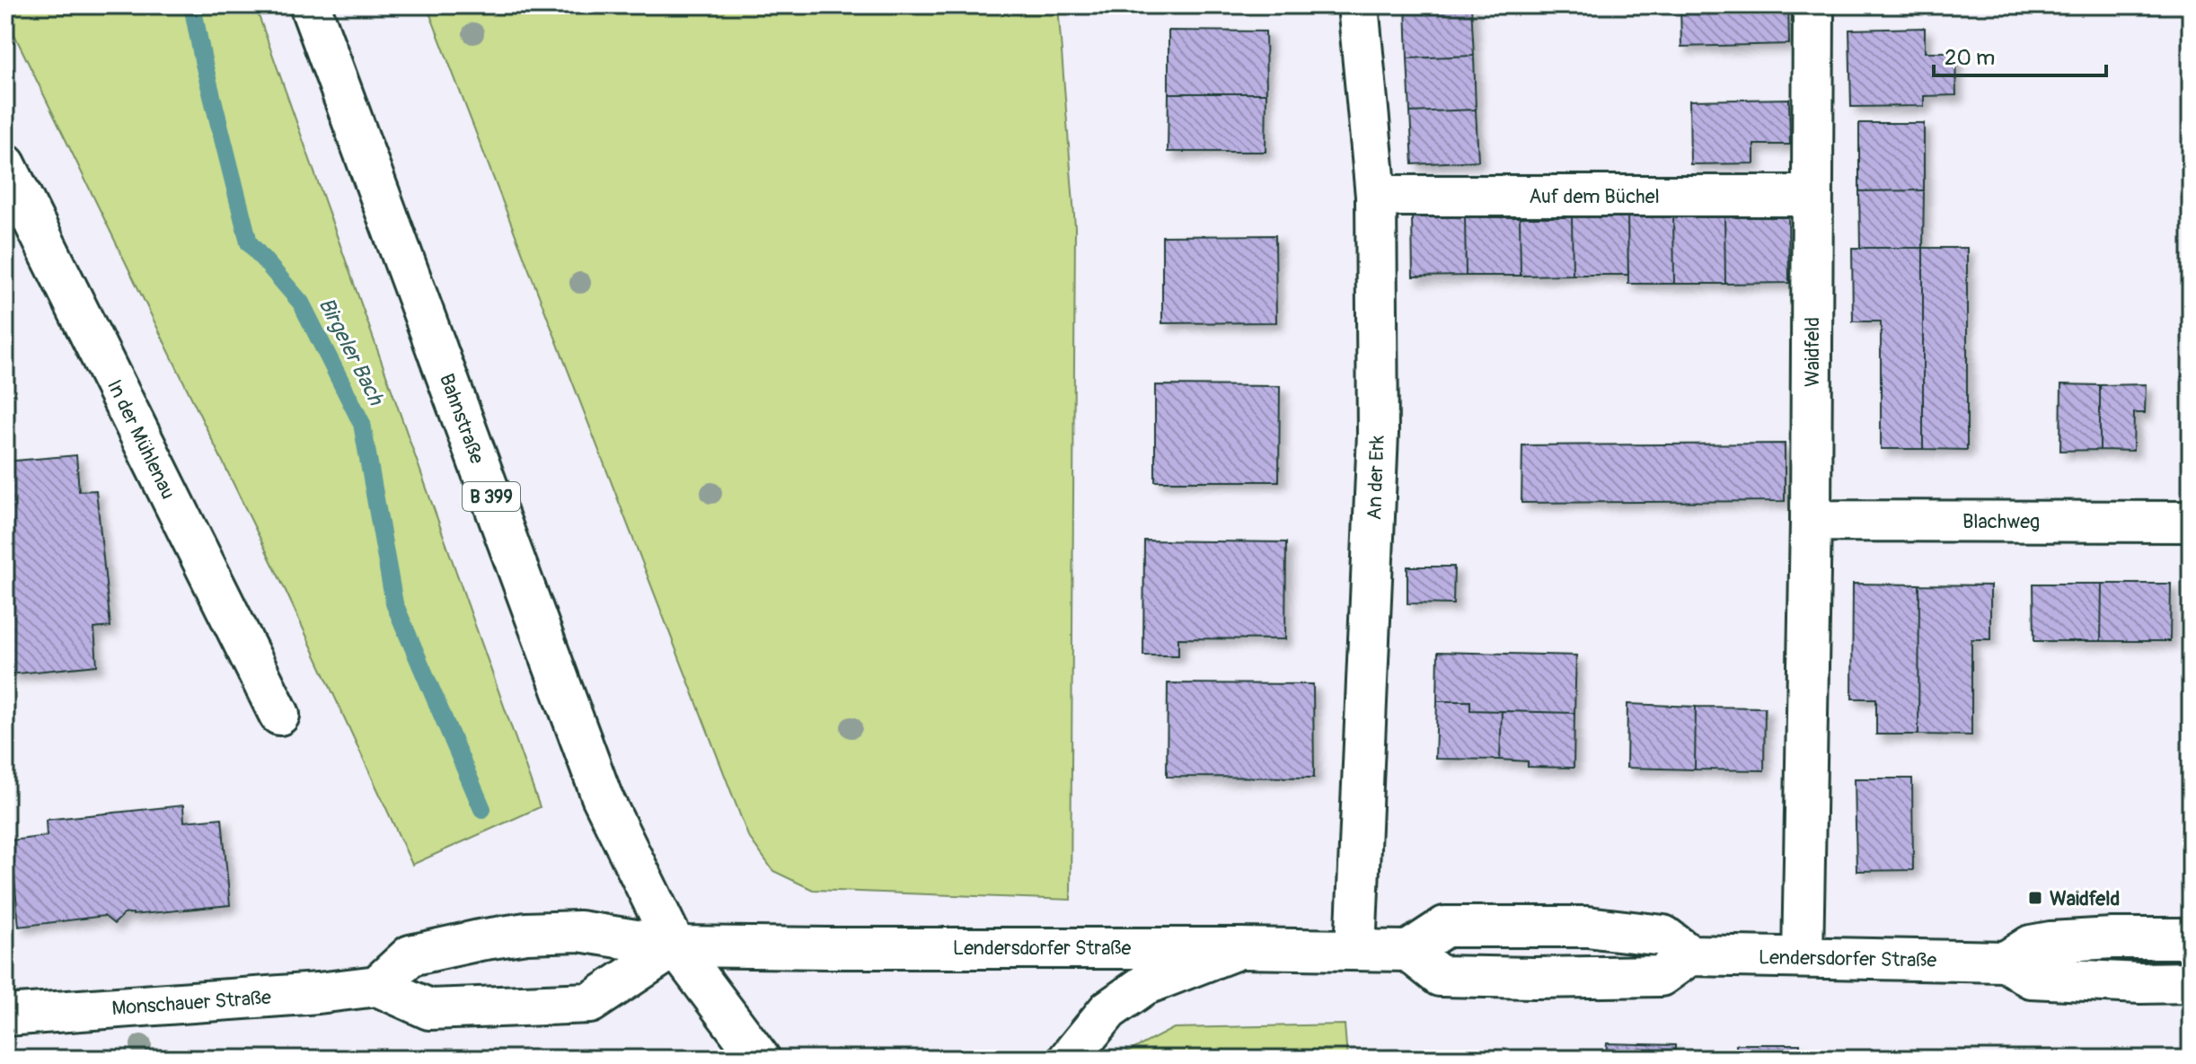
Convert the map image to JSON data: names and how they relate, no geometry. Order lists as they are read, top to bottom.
{
  "streets": {
    "street": [
      "Auf dem Büchel",
      "Waidfeld",
      "Bahnstraße",
      "In der Mühlenau",
      "An der Erk",
      "B 399",
      "Blachweg",
      "Lendersdorfer Straße",
      "Monschauer Straße"
    ]
  },
  "crossings": [
    ["Auf dem Büchel", "Waidfeld"],
    ["Auf dem Büchel", "An der Erk"],
    ["Waidfeld", "Blachweg"],
    ["Waidfeld", "Lendersdorfer Straße"],
    ["Bahnstraße", "B 399"],
    ["Bahnstraße", "Lendersdorfer Straße"],
    ["An der Erk", "Lendersdorfer Straße"],
    ["B 399", "Lendersdorfer Straße"]
  ],
  "water": ["Birgeler Bach"],
  "places": {
    "transit": ["Waidfeld"]
  },
  "scale_bar": "20 m"
}
